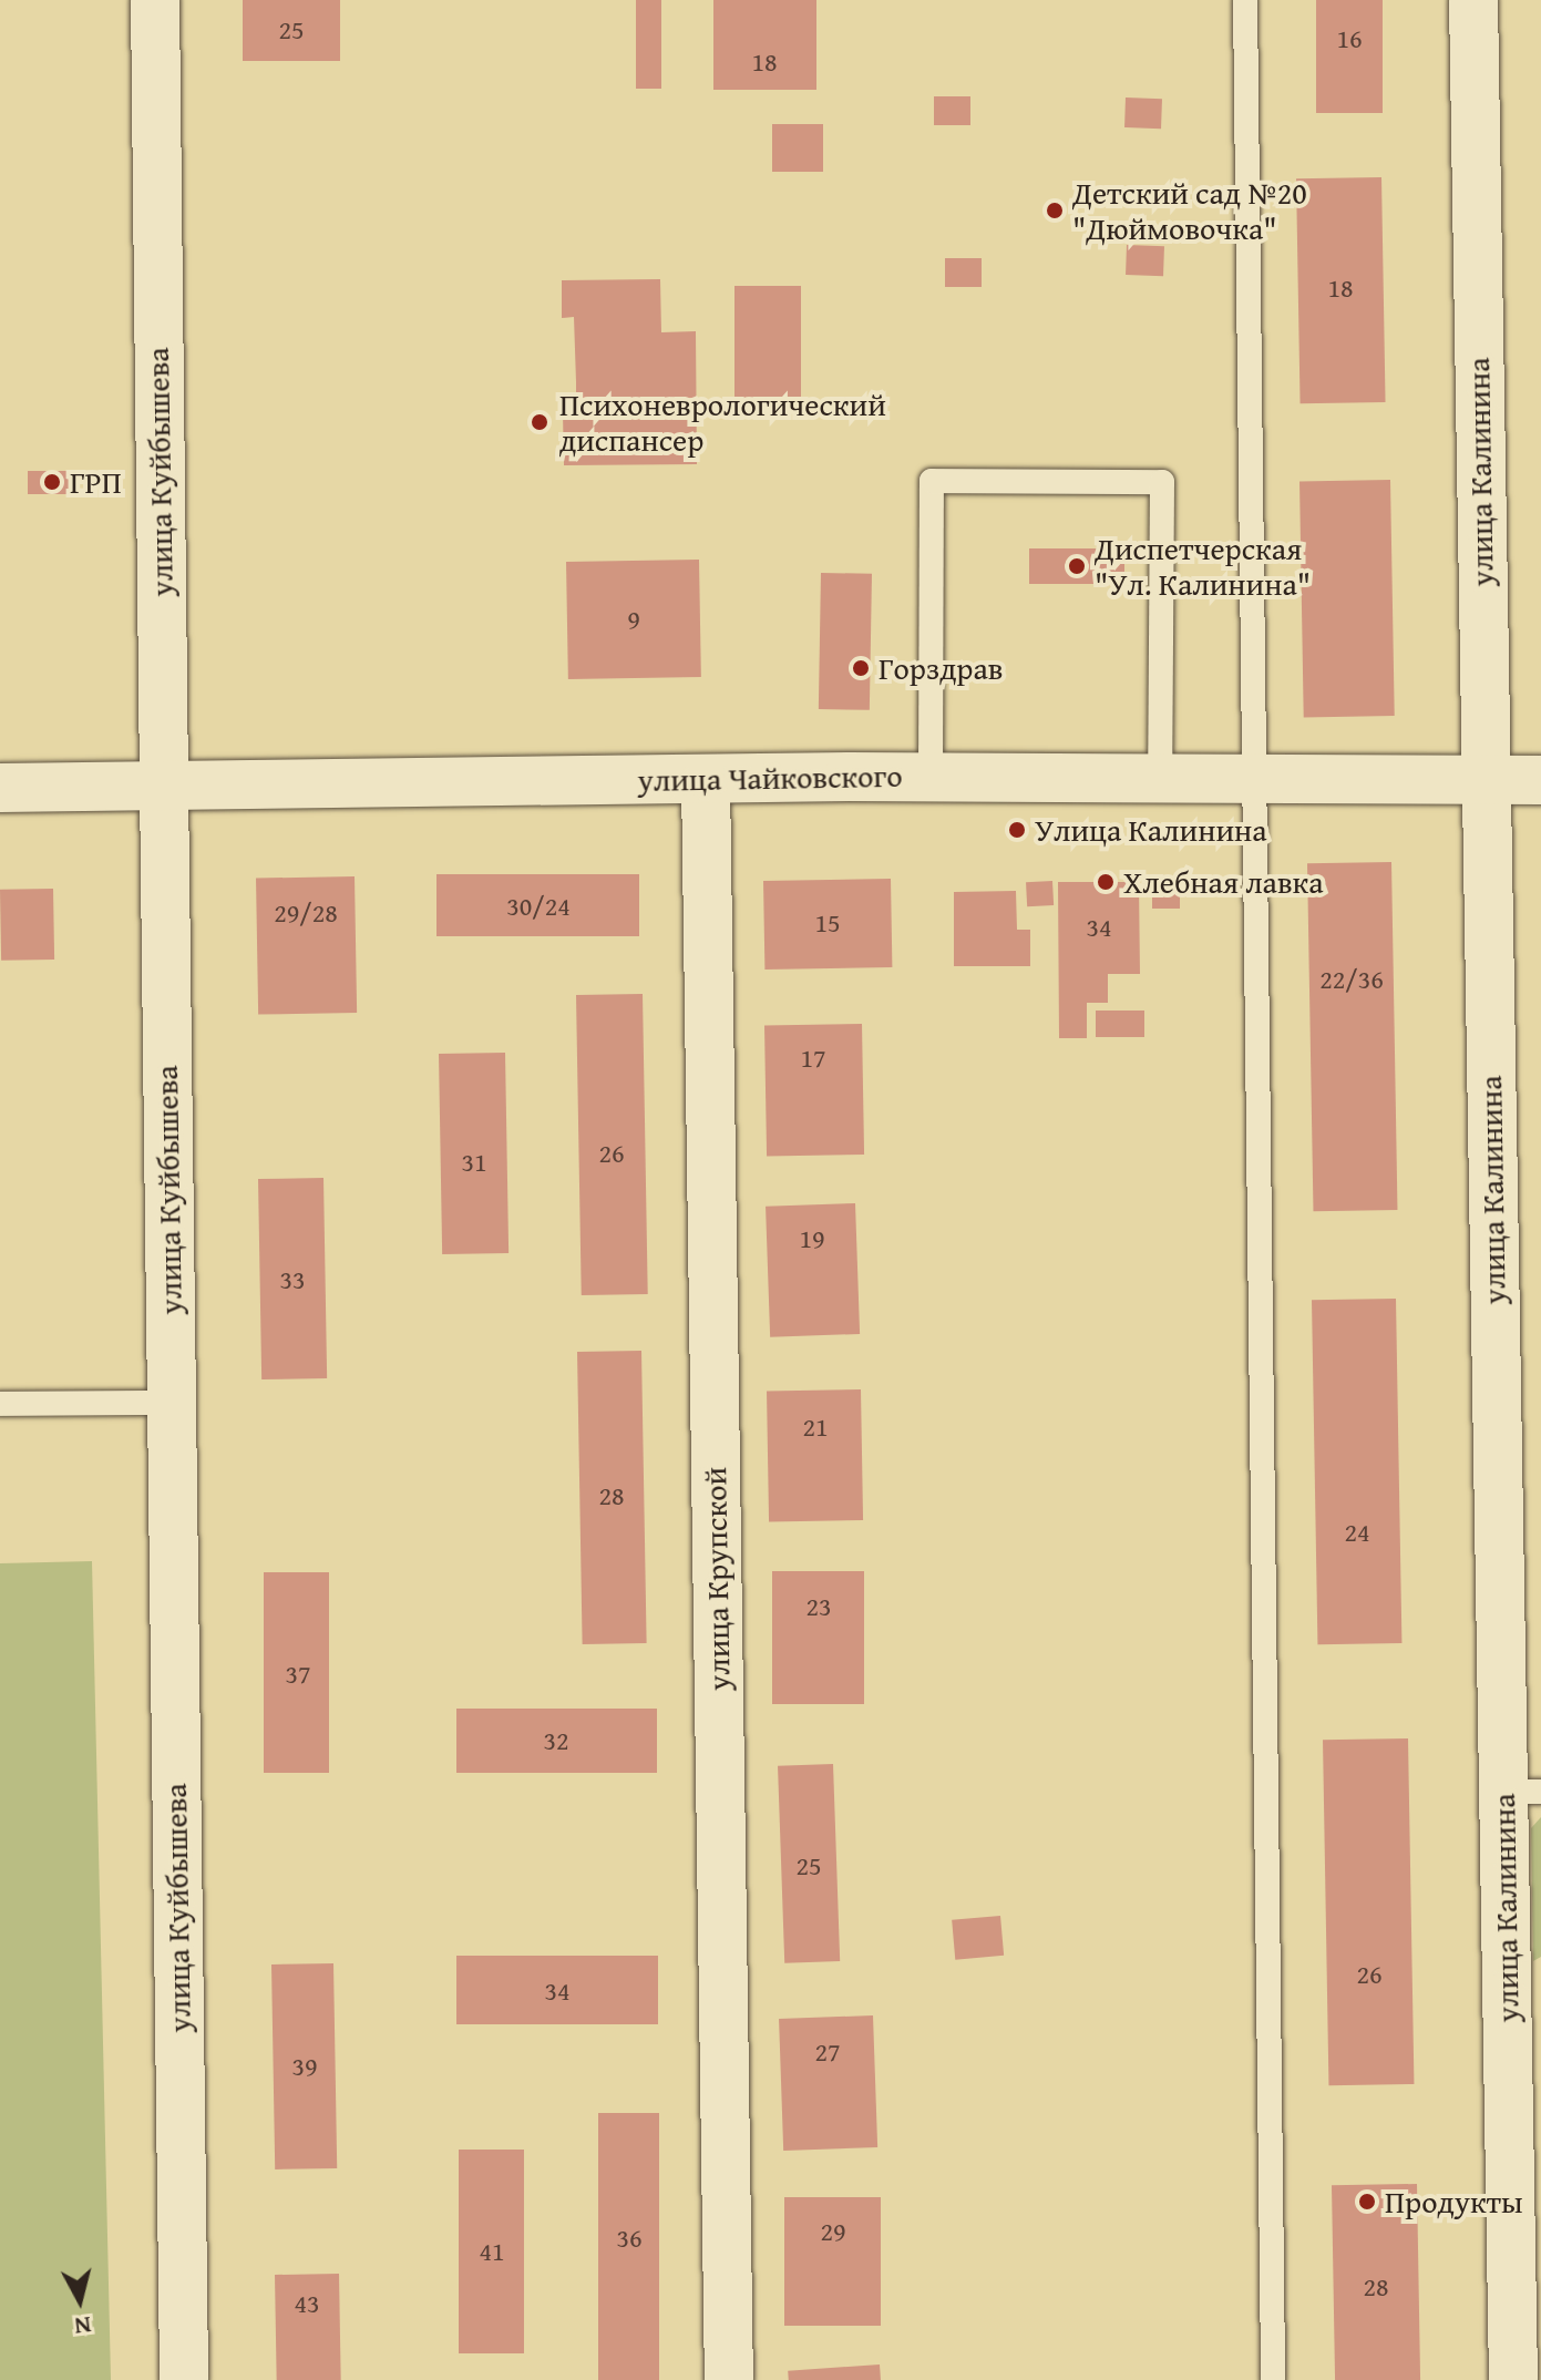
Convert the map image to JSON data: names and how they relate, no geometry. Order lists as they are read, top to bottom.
{
  "streets": {
    "street": [
      "улица Куйбышева",
      "улица Калинина",
      "улица Чайковского",
      "улица Крупской"
    ]
  },
  "crossings": [
    ["улица Куйбышева", "улица Чайковского"],
    ["улица Калинина", "улица Чайковского"],
    ["улица Чайковского", "улица Крупской"]
  ],
  "places": [
    "Детский сад №20 \"Дюймовочка\"",
    "Психоневрологический диспансер",
    "ГРП",
    "Диспетчерская \"Ул. Калинина\"",
    "Горздрав",
    "Улица Калинина",
    "Хлебная лавка",
    "Продукты"
  ],
  "house_numbers": [
    "25",
    "16",
    "18",
    "18",
    "9",
    "30/24",
    "29/28",
    "15",
    "34",
    "22/36",
    "17",
    "26",
    "31",
    "19",
    "33",
    "21",
    "28",
    "24",
    "23",
    "37",
    "32",
    "25",
    "26",
    "34",
    "27",
    "39",
    "29",
    "36",
    "41",
    "28",
    "43"
  ],
  "north": "bottom"
}
